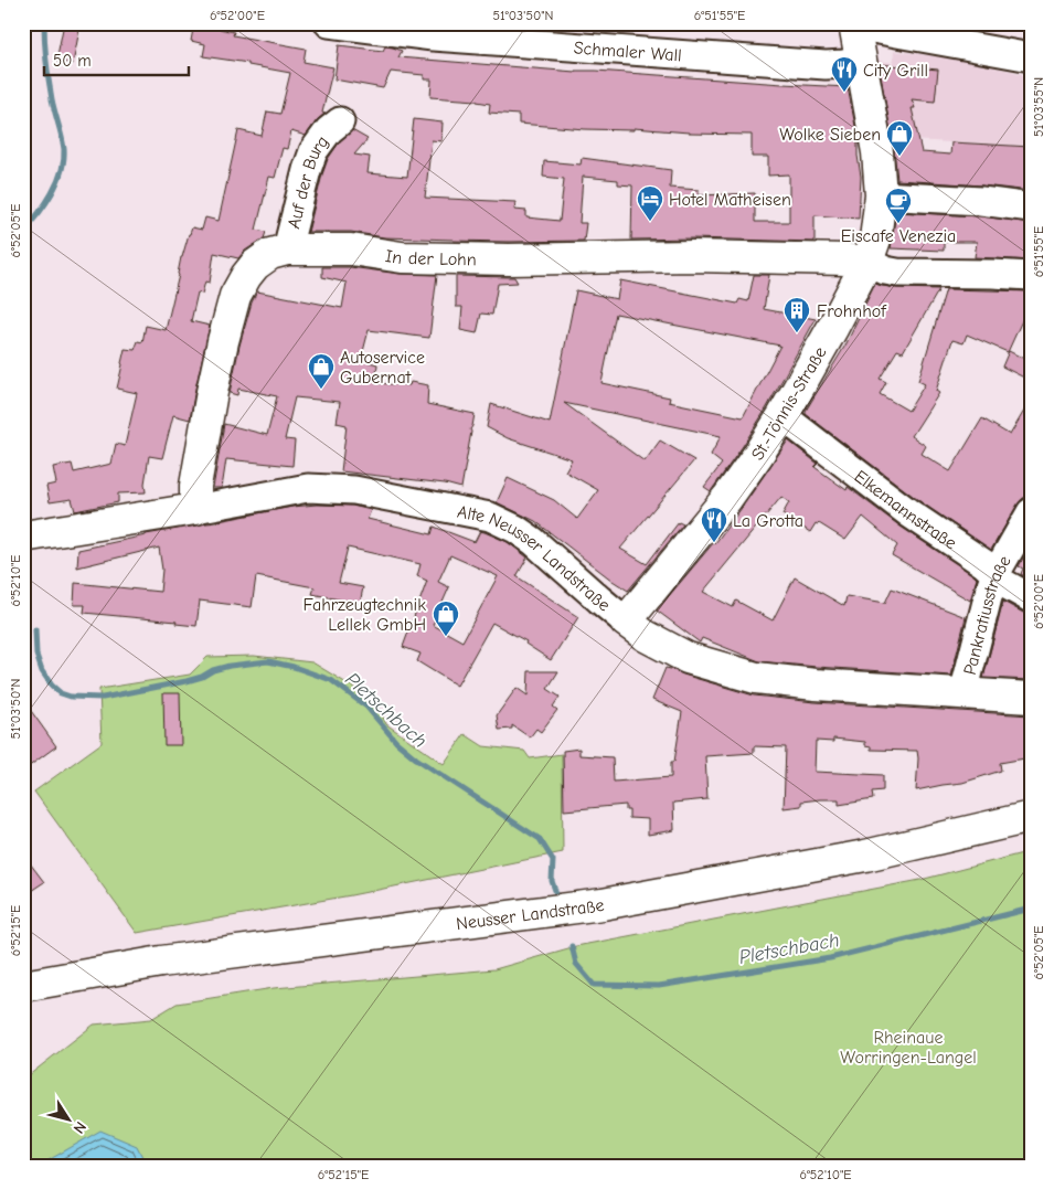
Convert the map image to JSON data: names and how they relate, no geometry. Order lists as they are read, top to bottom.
{
  "streets": {
    "main road": [
      "In der Lohn",
      "St.-Tönnis-Straße",
      "Alte Neusser Landstraße",
      "Neusser Landstraße"
    ],
    "street": [
      "Schmaler Wall",
      "Auf der Burg",
      "Elkemannstraße",
      "Pankratiusstraße"
    ]
  },
  "crossings": [
    ["Schmaler Wall", "St.-Tönnis-Straße"],
    ["Auf der Burg", "In der Lohn"],
    ["In der Lohn", "St.-Tönnis-Straße"],
    ["In der Lohn", "Alte Neusser Landstraße"],
    ["St.-Tönnis-Straße", "Elkemannstraße"],
    ["St.-Tönnis-Straße", "Alte Neusser Landstraße"],
    ["Elkemannstraße", "Pankratiusstraße"],
    ["Alte Neusser Landstraße", "Pankratiusstraße"]
  ],
  "water": ["Pletschbach"],
  "parks": ["Rheinaue Worringen-Langel"],
  "places": {
    "restaurant": ["City Grill", "La Grotta"],
    "shop": ["Wolke Sieben", "Autoservice Gubernat", "Fahrzeugtechnik Lellek GmbH"],
    "hotel": ["Hotel Matheisen"],
    "cafe": ["Eiscafe Venezia"],
    "building": ["Frohnhof"]
  },
  "scale_bar": "50 m",
  "north": "bottom right",
  "coordinates": [
    "6°52'00\"E",
    "51°03'50\"N",
    "6°51'55\"E",
    "51°03'55\"N",
    "6°52'05\"E",
    "6°52'10\"E",
    "6°52'15\"E"
  ]
}
